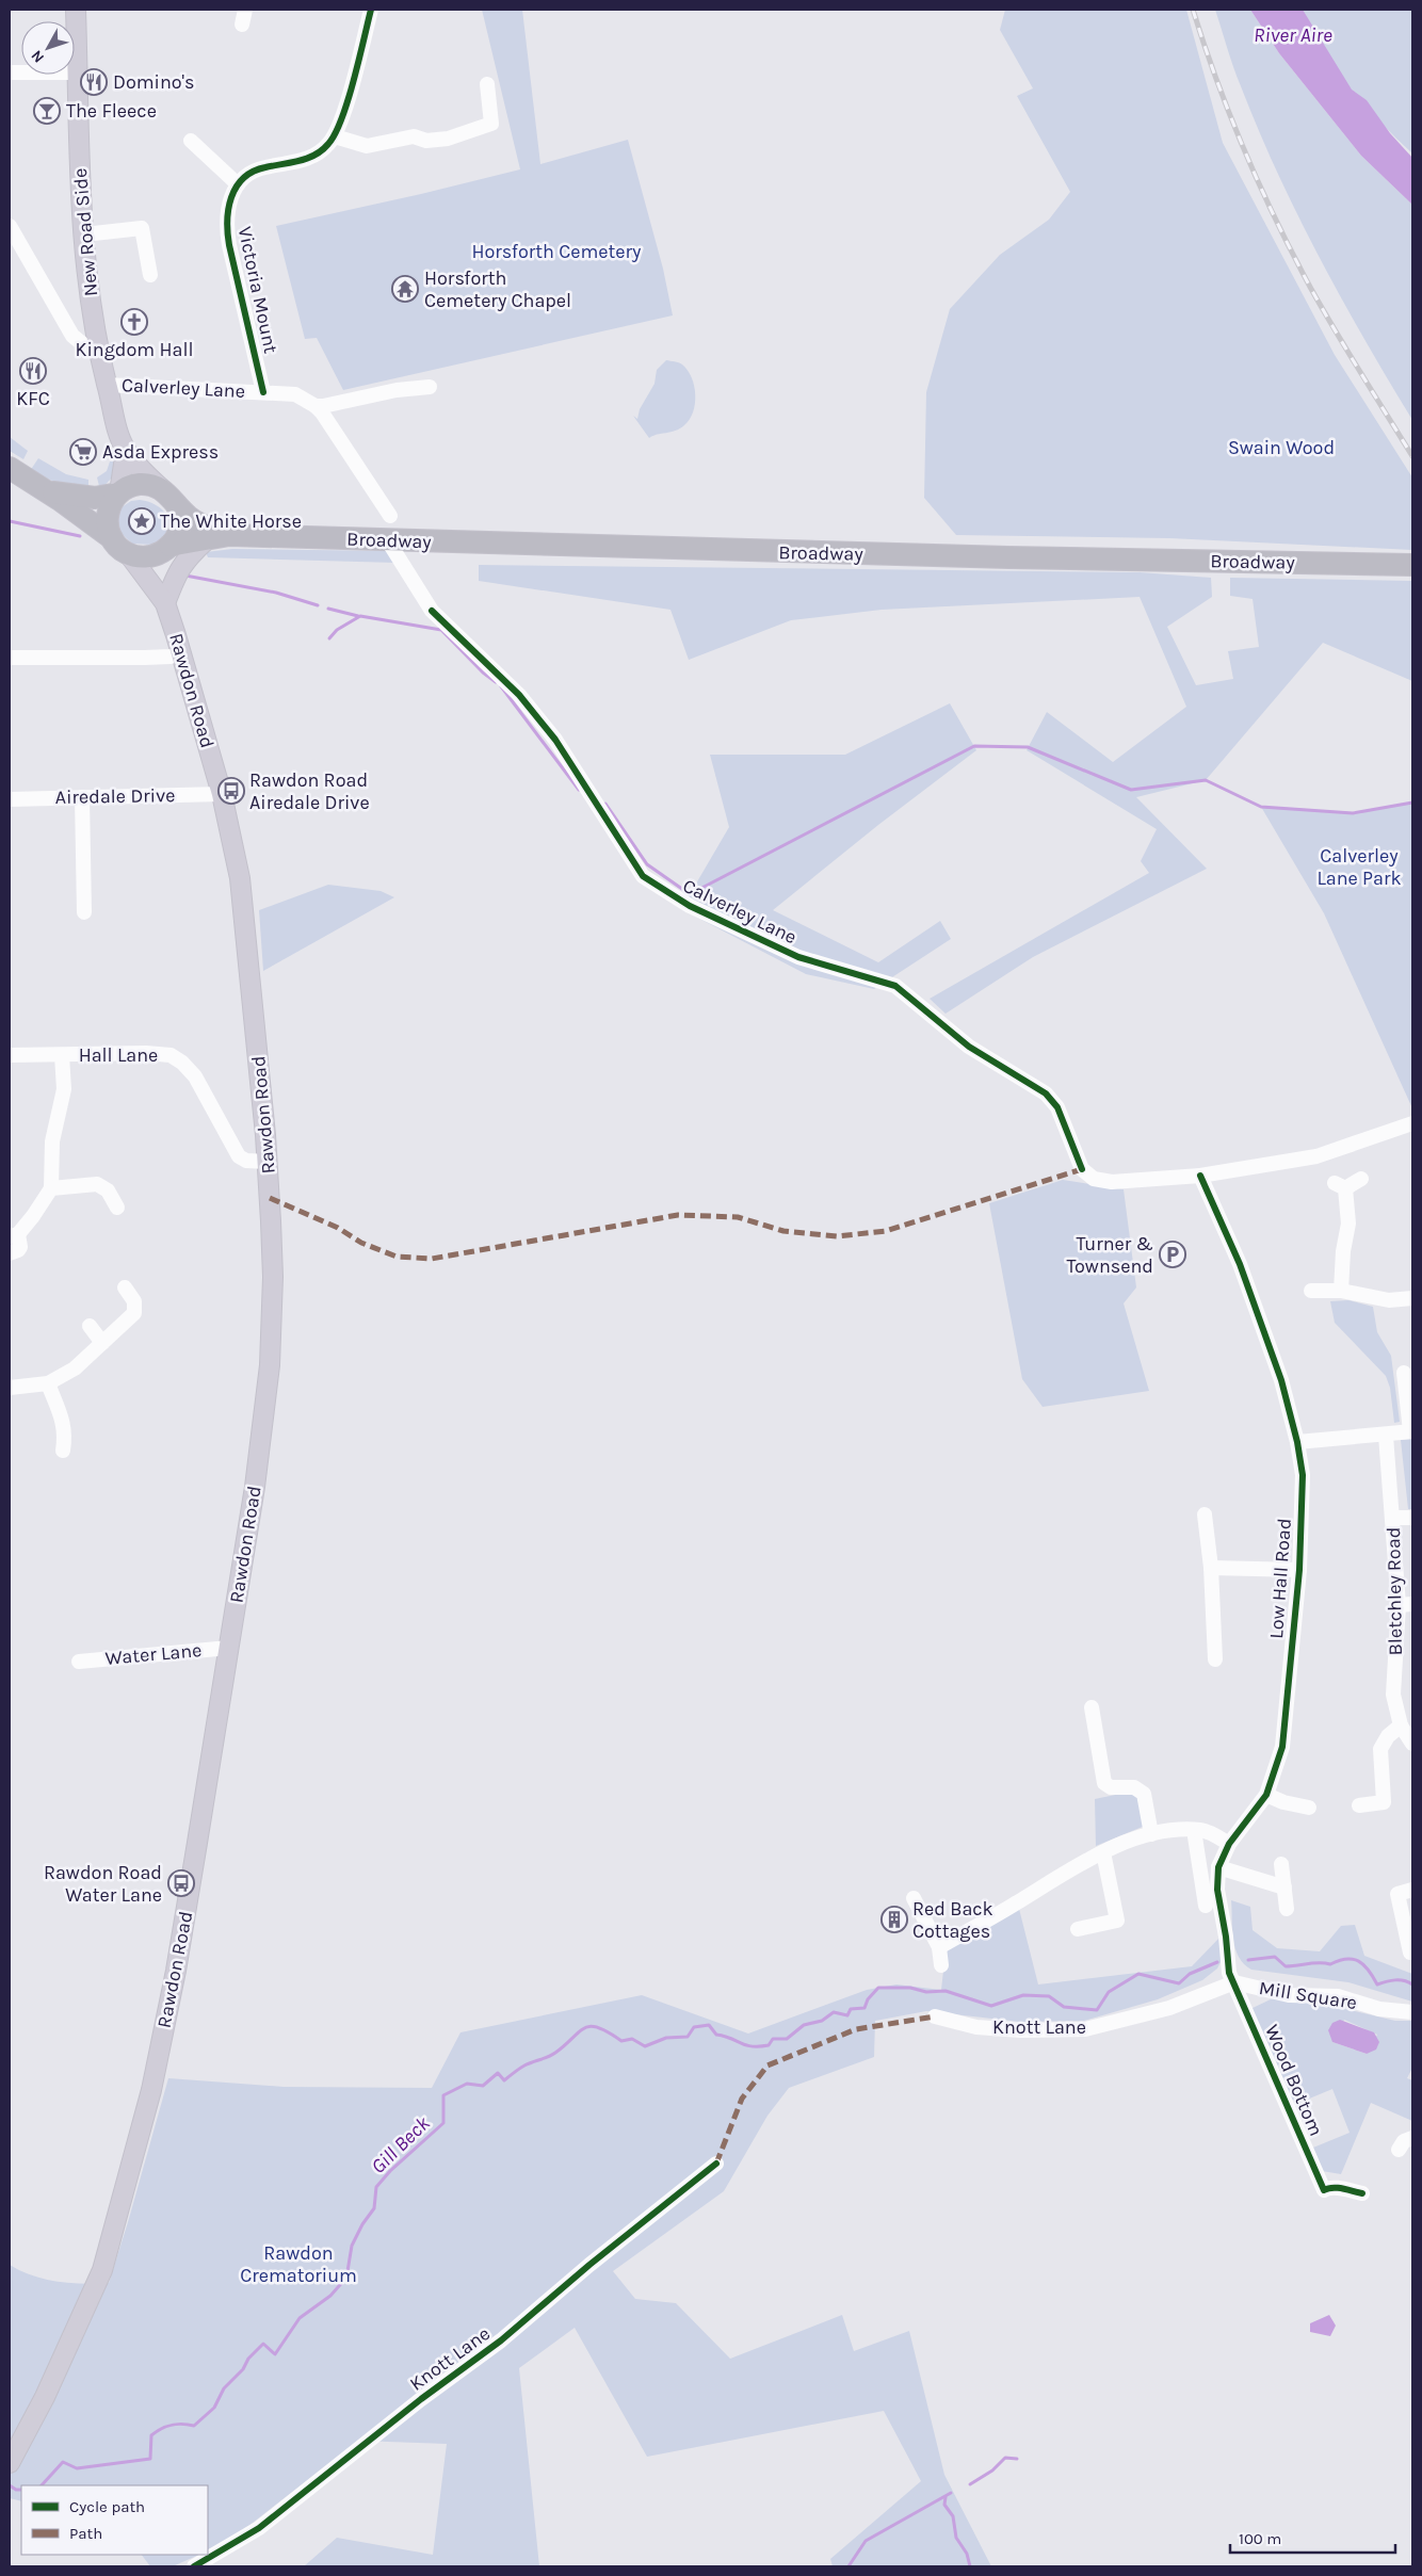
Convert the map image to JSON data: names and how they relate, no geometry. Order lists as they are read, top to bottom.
{
  "streets": {
    "highway": ["Broadway"],
    "main road": ["New Road Side", "Rawdon Road"],
    "street": [
      "Victoria Mount",
      "Calverley Lane",
      "Airedale Drive",
      "Hall Lane",
      "Low Hall Road",
      "Bletchley Road",
      "Water Lane",
      "Mill Square",
      "Knott Lane",
      "Wood Bottom"
    ]
  },
  "crossings": [
    ["New Road Side", "Calverley Lane"],
    ["New Road Side", "Rawdon Road"],
    ["Victoria Mount", "Calverley Lane"],
    ["Calverley Lane", "Broadway"],
    ["Calverley Lane", "Low Hall Road"],
    ["Rawdon Road", "Airedale Drive"],
    ["Rawdon Road", "Hall Lane"],
    ["Rawdon Road", "Water Lane"],
    ["Low Hall Road", "Mill Square"],
    ["Low Hall Road", "Knott Lane"],
    ["Low Hall Road", "Wood Bottom"],
    ["Mill Square", "Knott Lane"],
    ["Mill Square", "Wood Bottom"],
    ["Knott Lane", "Wood Bottom"]
  ],
  "water": ["River Aire", "Gill Beck"],
  "parks": [
    "Horsforth Cemetery",
    "Swain Wood",
    "Calverley Lane Park",
    "Rawdon Crematorium"
  ],
  "places": {
    "restaurant": ["Domino's", "KFC"],
    "bar": ["The Fleece"],
    "temple": ["Horsforth Cemetery Chapel"],
    "church": ["Kingdom Hall"],
    "supermarket": ["Asda Express"],
    "place": ["The White Horse"],
    "bus stop": ["Rawdon Road Airedale Drive", "Rawdon Road Water Lane"],
    "parking": ["Turner & Townsend"],
    "building": ["Red Back Cottages"]
  },
  "legend": ["Cycle path", "Path"],
  "scale_bar": "100 m",
  "north": "bottom left"
}
